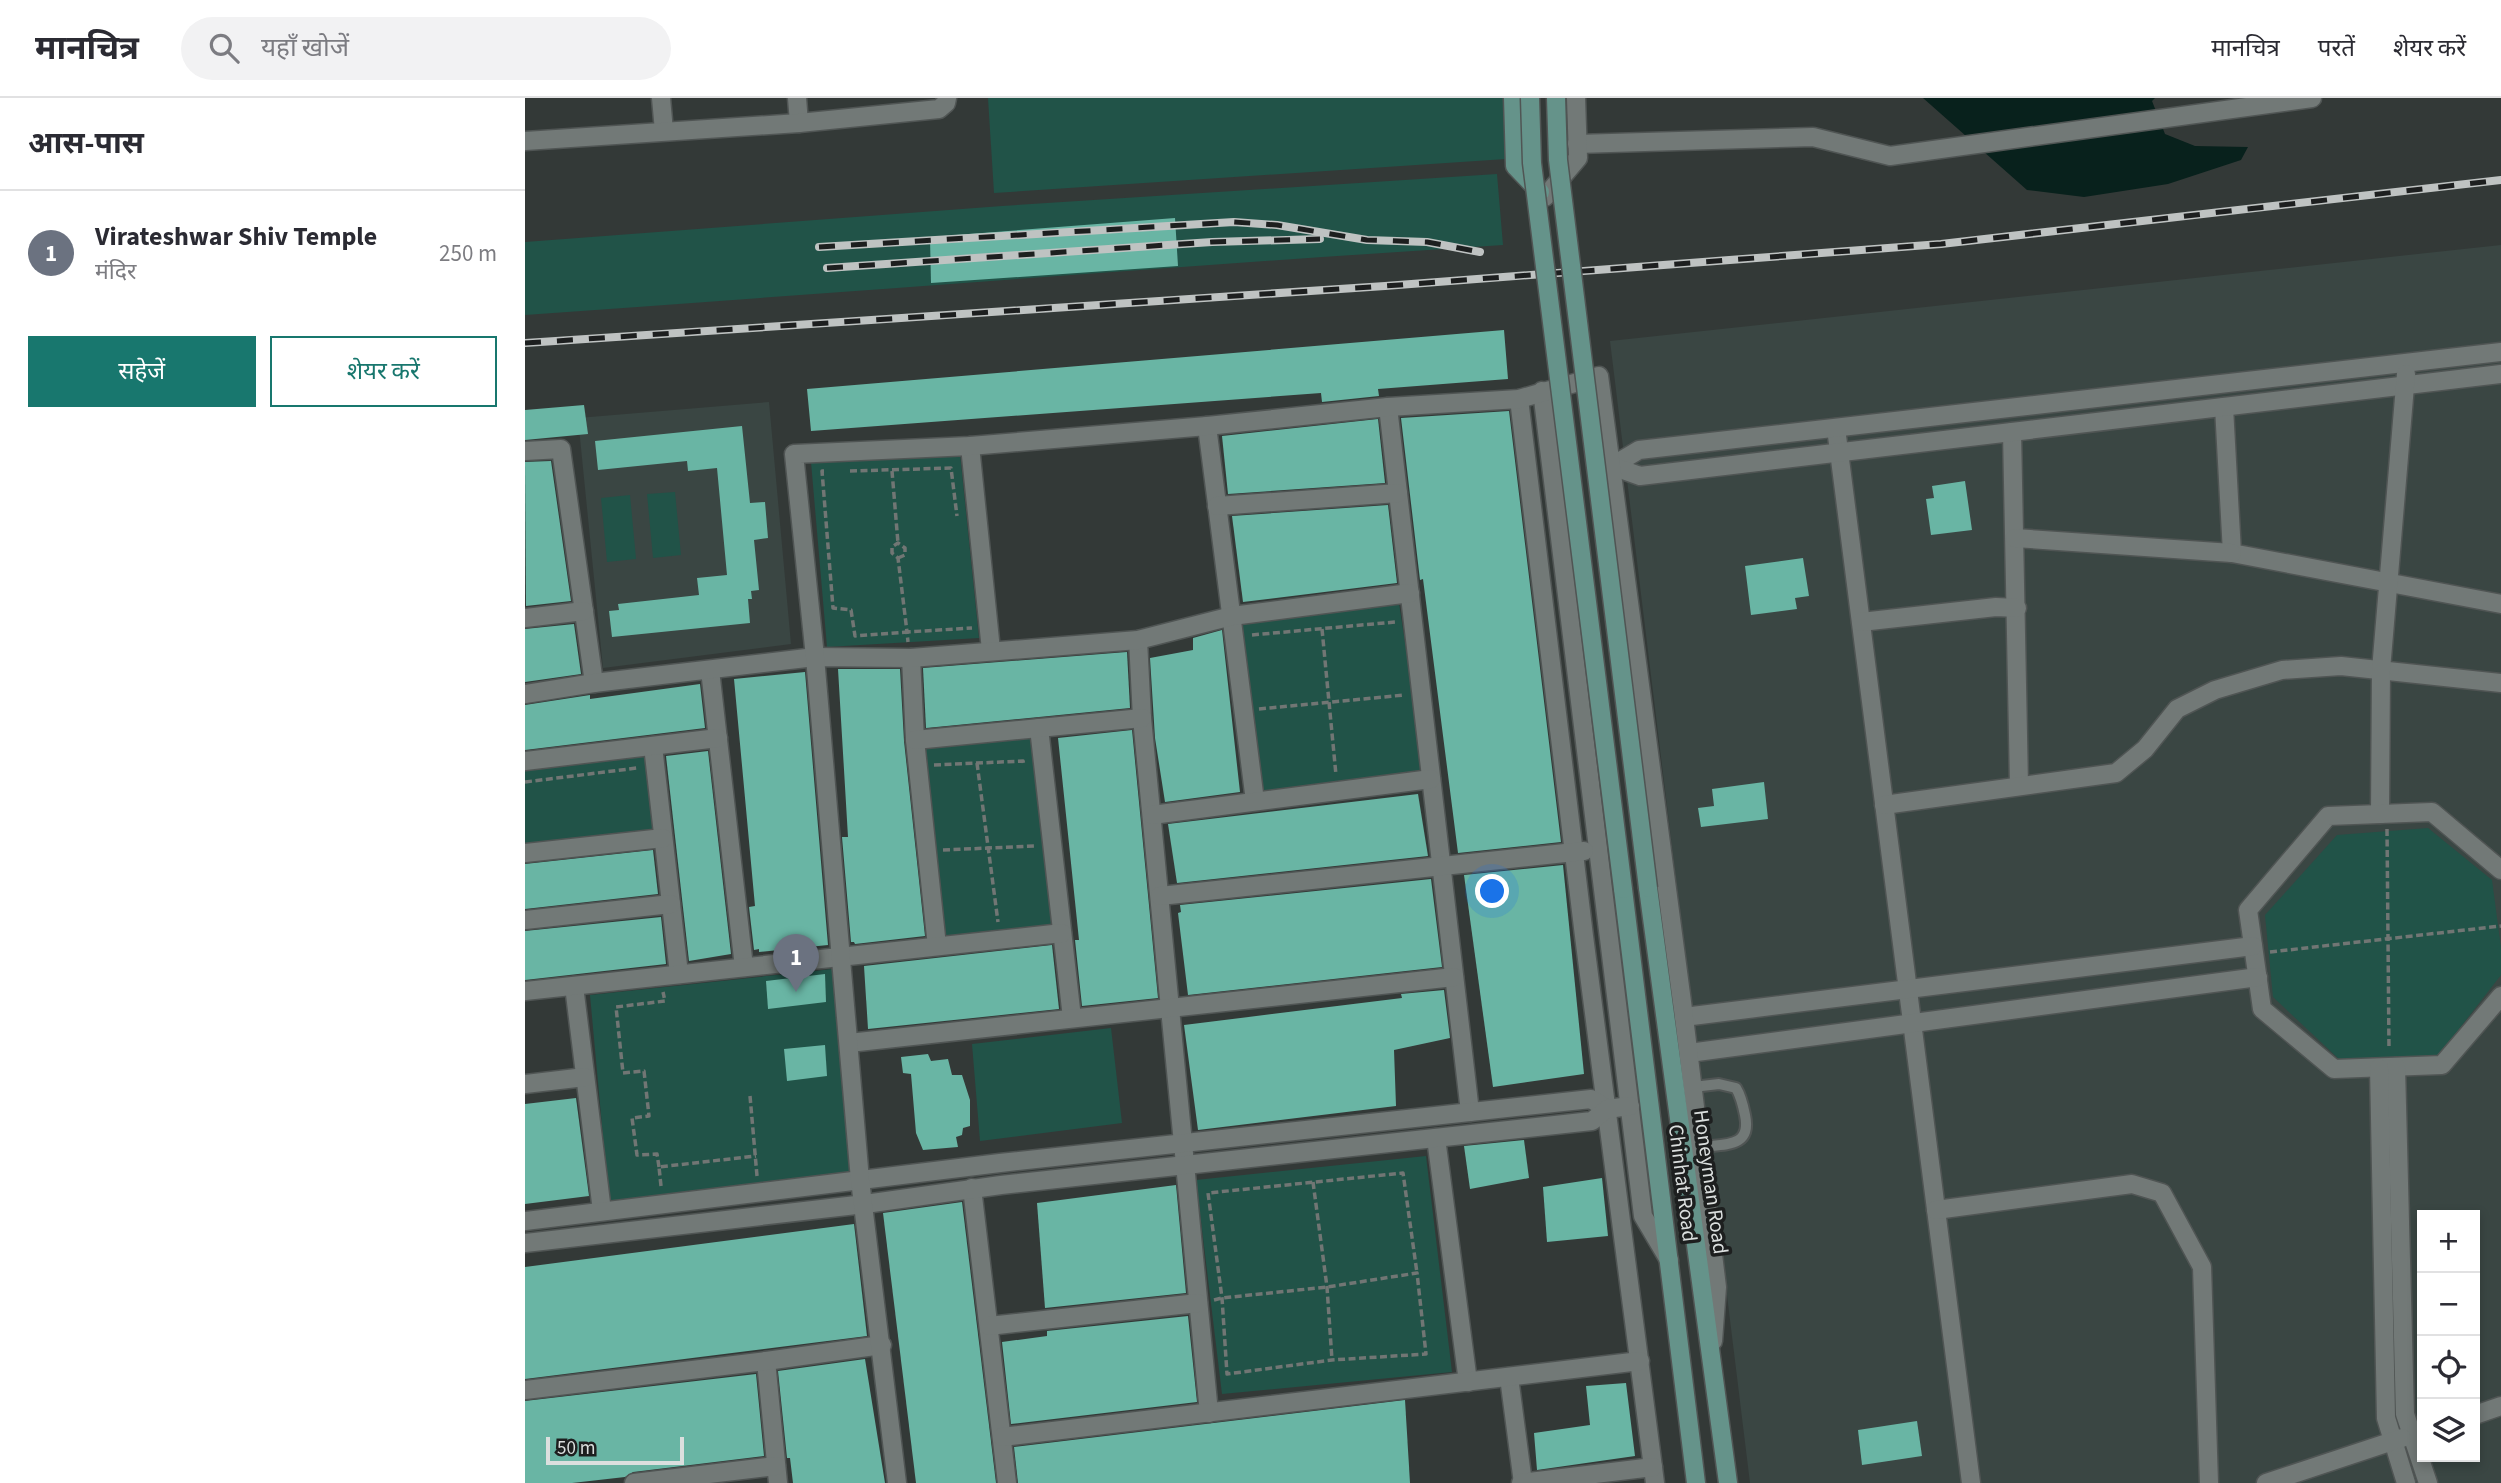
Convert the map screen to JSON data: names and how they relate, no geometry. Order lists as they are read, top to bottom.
{
  "streets": {
    "street": ["Honeyman Road", "Chinhat Road"]
  },
  "scale_bar": "50 m",
  "page": {
    "header": "मानचित्र",
    "search": "यहाँ खोजें",
    "nav": ["मानचित्र", "परतें", "शेयर करें"],
    "heading": "आस-पास",
    "list": [
      {
        "mark": "1",
        "name": "Virateshwar Shiv Temple",
        "note": "मंदिर",
        "value": "250 m"
      }
    ],
    "buttons": ["सहेजें", "शेयर करें"],
    "pins": "1",
    "map_buttons": ["+", "−"],
    "scale": "50 m"
  }
}
